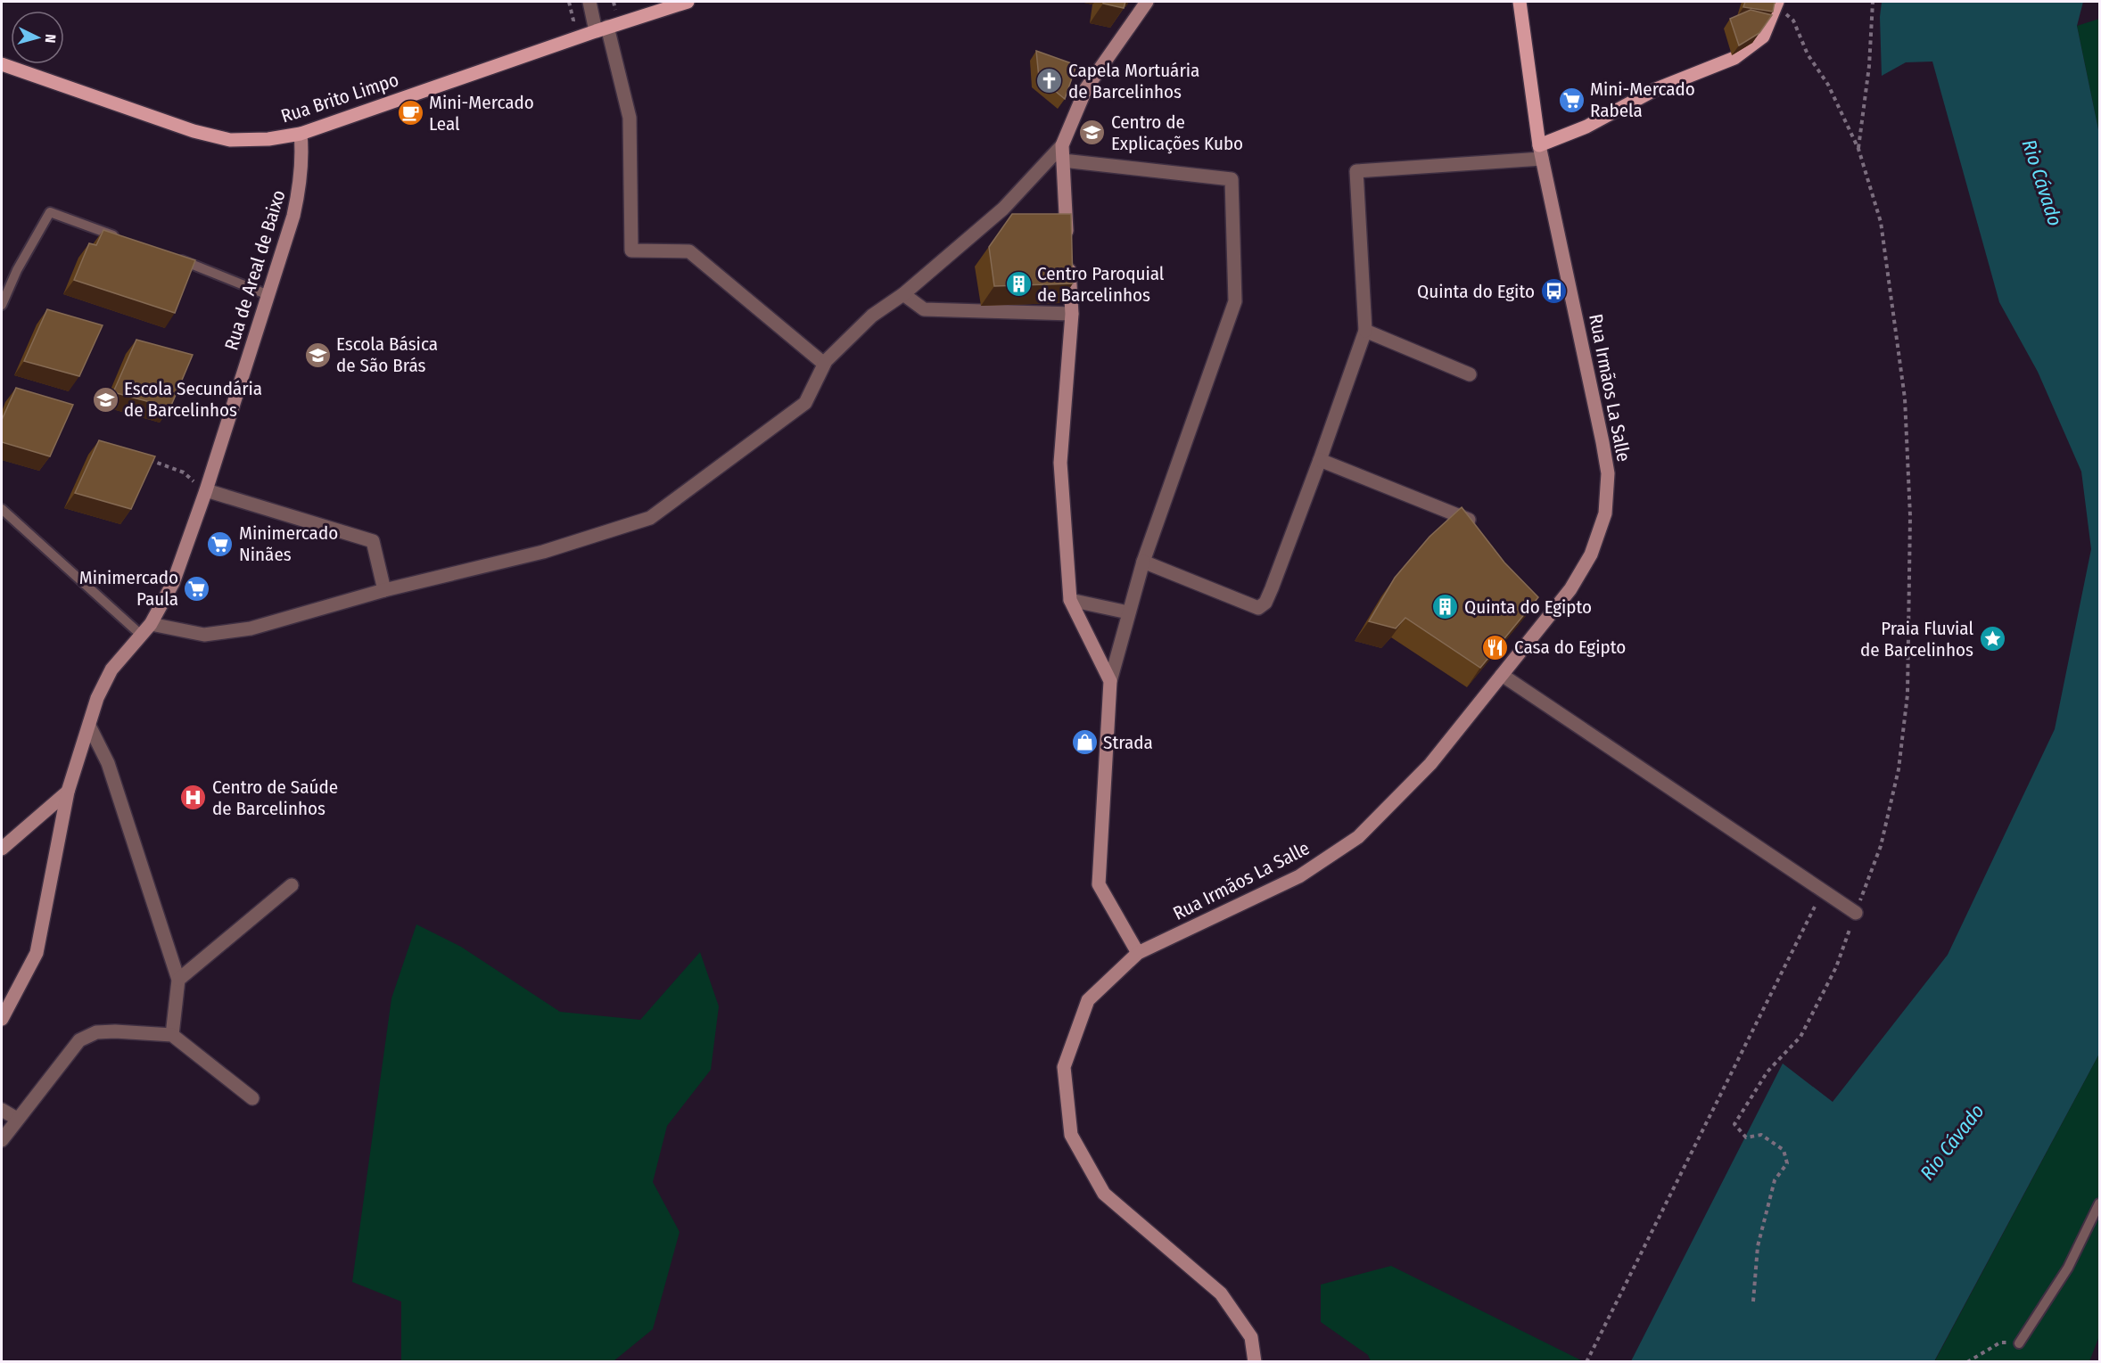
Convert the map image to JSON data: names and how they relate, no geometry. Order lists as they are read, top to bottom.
{
  "streets": {
    "main road": ["Rua Brito Limpo"],
    "street": ["Rua de Areal de Baixo", "Rua Irmãos La Salle"]
  },
  "crossings": [
    ["Rua Brito Limpo", "Rua de Areal de Baixo"]
  ],
  "water": ["Rio Cávado"],
  "places": {
    "church": ["Capela Mortuária de Barcelinhos"],
    "supermarket": ["Mini-Mercado Rabela", "Minimercado Ninães", "Minimercado Paula"],
    "cafe": ["Mini-Mercado Leal"],
    "school or university": ["Centro de Explicações Kubo", "Escola Básica de São Brás", "Escola Secundária de Barcelinhos"],
    "building": ["Centro Paroquial de Barcelinhos", "Quinta do Egipto"],
    "bus stop": ["Quinta do Egito"],
    "place": ["Praia Fluvial de Barcelinhos"],
    "restaurant": ["Casa do Egipto"],
    "shop": ["Strada"],
    "hospital": ["Centro de Saúde de Barcelinhos"]
  },
  "north": "right"
}
